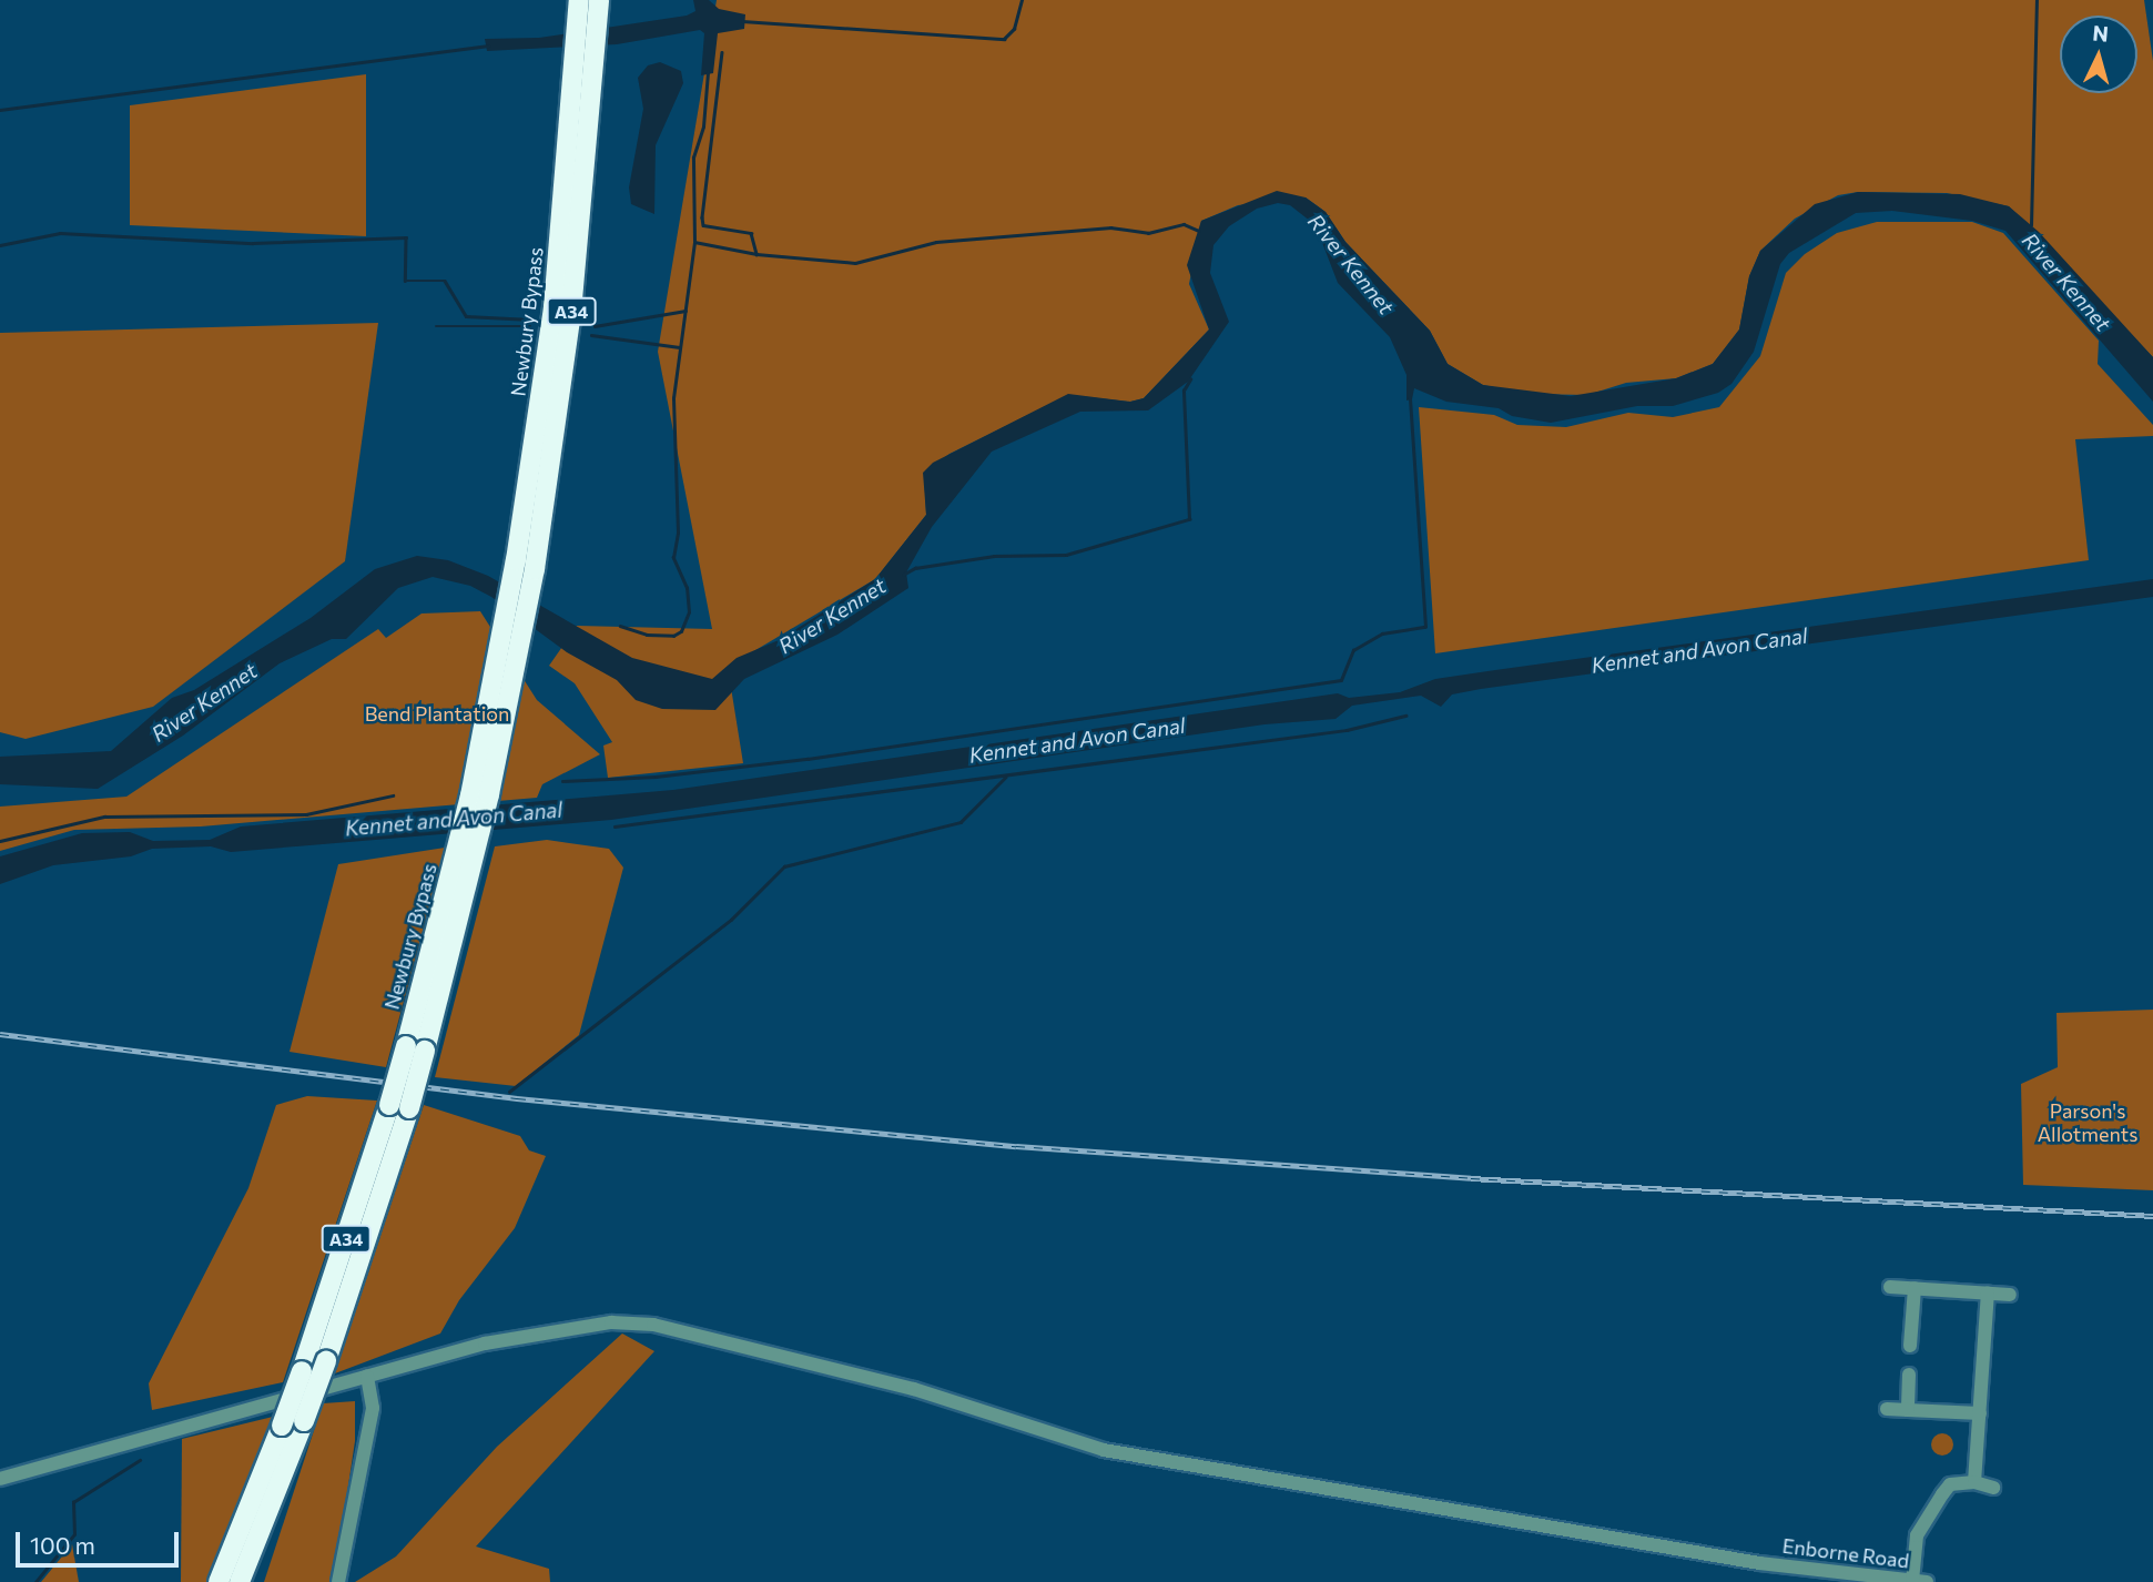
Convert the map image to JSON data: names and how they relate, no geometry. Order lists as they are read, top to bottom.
{
  "streets": {
    "highway": ["A34", "Newbury Bypass"],
    "street": ["Enborne Road"]
  },
  "water": ["River Kennet", "Kennet and Avon Canal"],
  "parks": ["Bend Plantation", "Parson's Allotments"],
  "scale_bar": "100 m",
  "north": "top"
}
